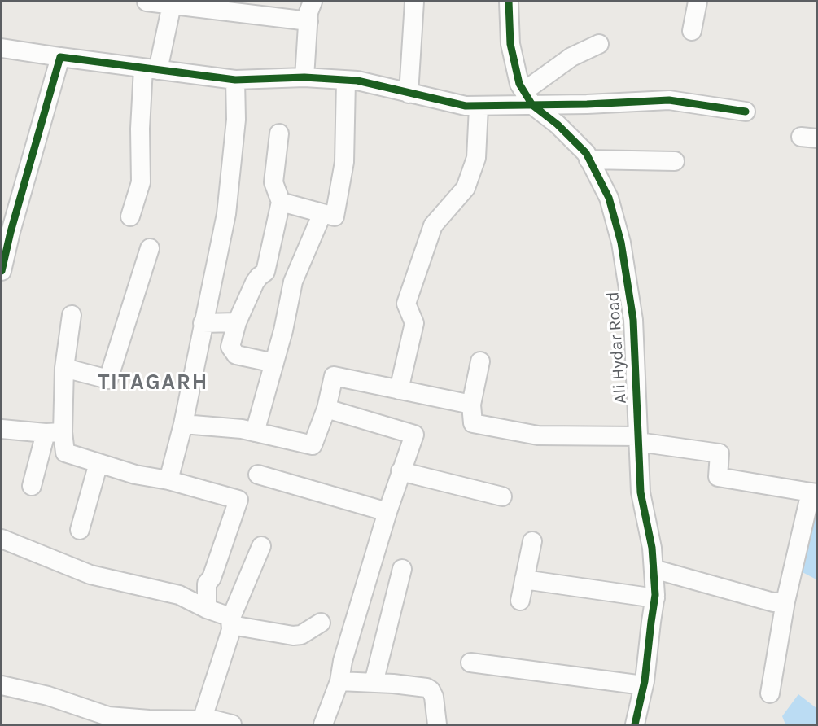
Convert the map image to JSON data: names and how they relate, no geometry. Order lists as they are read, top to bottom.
{
  "streets": {
    "street": ["Ali Hydar Road"]
  },
  "districts": ["TITAGARH"]
}
